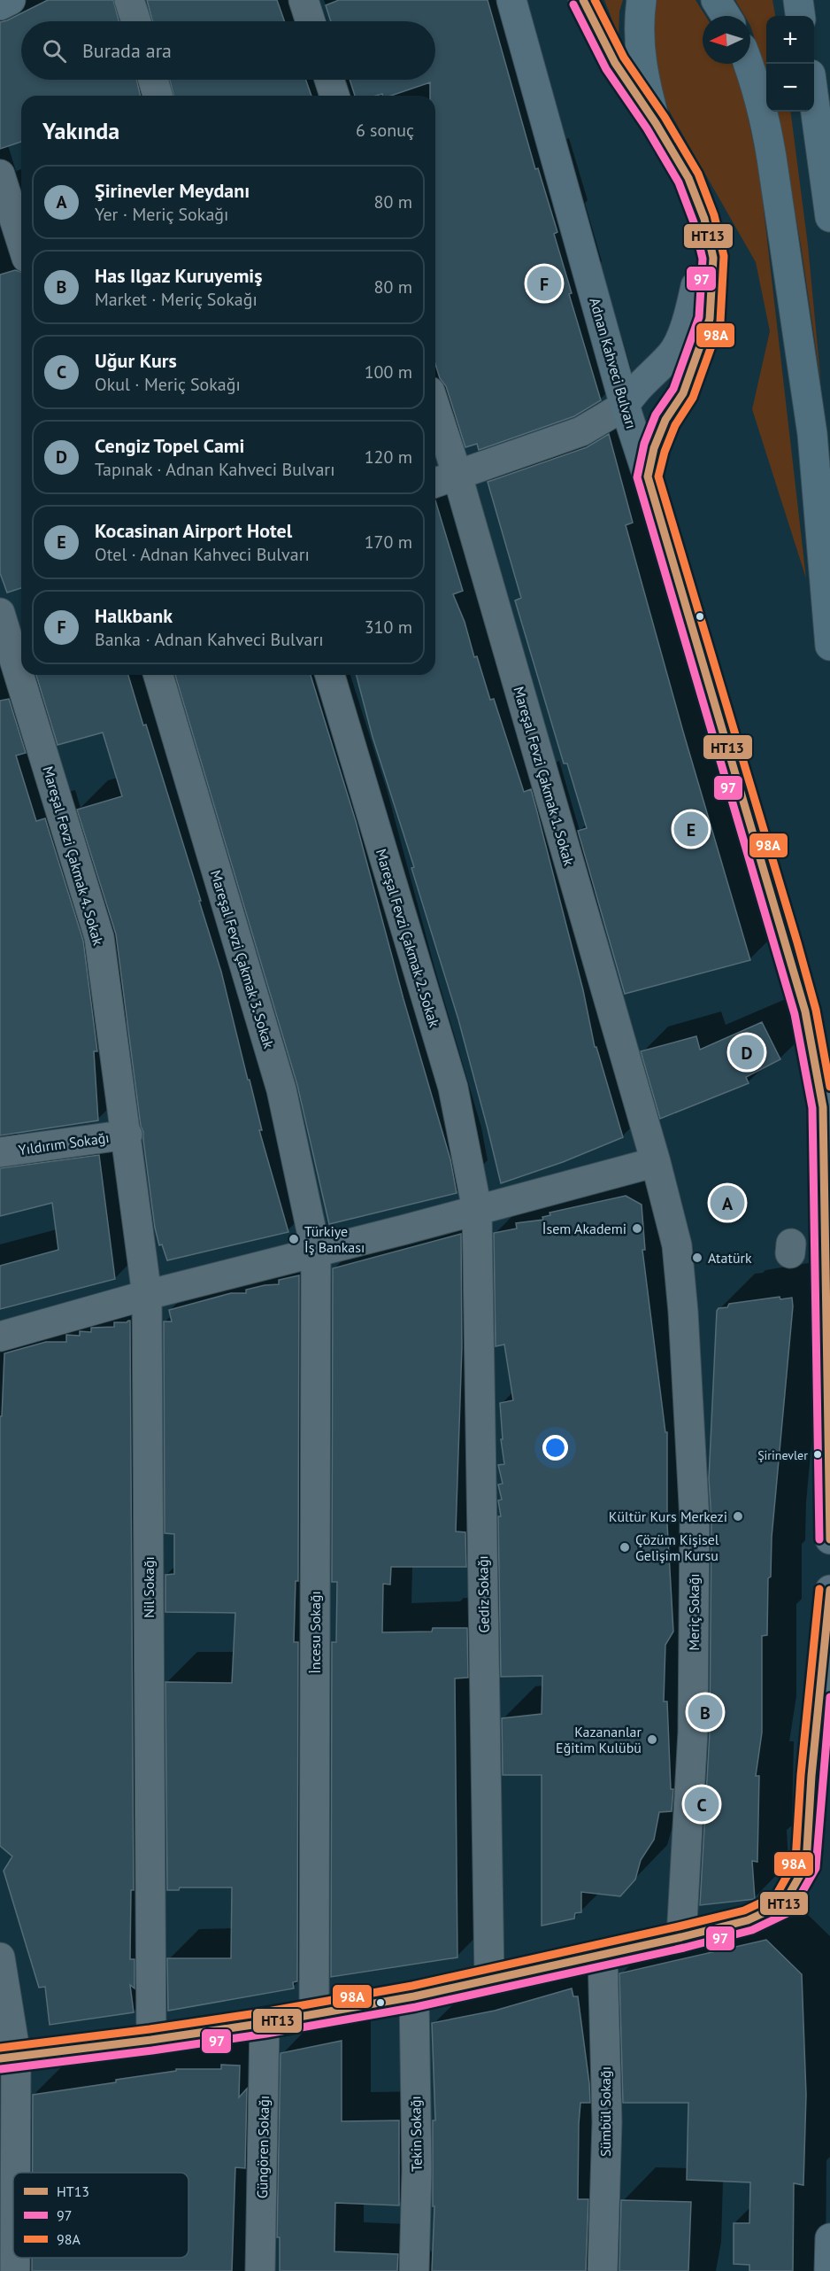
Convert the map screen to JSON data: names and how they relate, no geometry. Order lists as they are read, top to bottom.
{
  "streets": {
    "main road": ["Adnan Kahveci Bulvarı"],
    "street": [
      "Mareşal Fevzi Çakmak 1. Sokak",
      "Mareşal Fevzi Çakmak 4. Sokak",
      "Mareşal Fevzi Çakmak 2. Sokak",
      "Mareşal Fevzi Çakmak 3. Sokak",
      "Yıldırım Sokağı",
      "Nil Sokağı",
      "Gediz Sokağı",
      "Meriç Sokağı",
      "İncesu Sokağı",
      "Sümbül Sokağı",
      "Tekin Sokağı",
      "Güngören Sokağı"
    ]
  },
  "crossings": [
    ["Mareşal Fevzi Çakmak 1. Sokak", "Meriç Sokağı"],
    ["Mareşal Fevzi Çakmak 4. Sokak", "Yıldırım Sokağı"],
    ["Mareşal Fevzi Çakmak 4. Sokak", "Nil Sokağı"],
    ["Mareşal Fevzi Çakmak 2. Sokak", "Gediz Sokağı"],
    ["Mareşal Fevzi Çakmak 3. Sokak", "İncesu Sokağı"],
    ["Yıldırım Sokağı", "Nil Sokağı"]
  ],
  "places": [
    "İsem Akademi",
    "Türkiye İş Bankası",
    "Atatürk",
    "Şirinevler",
    "Kültür Kurs Merkezi",
    "Çözüm Kişisel Gelişim Kursu",
    "Kazananlar Eğitim Kulübü"
  ],
  "lines": ["transit line HT13", "transit line 98A", "transit line 97"],
  "legend": ["HT13", "97", "98A"],
  "north": "left",
  "page": {
    "map_buttons": ["+", "−"],
    "search": "Burada ara",
    "heading": ["Yakında", "6 sonuç"],
    "list": [
      {
        "mark": "A",
        "name": "Şirinevler Meydanı",
        "note": "Yer · Meriç Sokağı",
        "value": "80 m"
      },
      {
        "mark": "B",
        "name": "Has Ilgaz Kuruyemiş",
        "note": "Market · Meriç Sokağı",
        "value": "80 m"
      },
      {
        "mark": "C",
        "name": "Uğur Kurs",
        "note": "Okul · Meriç Sokağı",
        "value": "100 m"
      },
      {
        "mark": "D",
        "name": "Cengiz Topel Cami",
        "note": "Tapınak · Adnan Kahveci Bulvarı",
        "value": "120 m"
      },
      {
        "mark": "E",
        "name": "Kocasinan Airport Hotel",
        "note": "Otel · Adnan Kahveci Bulvarı",
        "value": "170 m"
      },
      {
        "mark": "F",
        "name": "Halkbank",
        "note": "Banka · Adnan Kahveci Bulvarı",
        "value": "310 m"
      }
    ],
    "pins": [
      "F",
      "E",
      "D",
      "A",
      "B",
      "C"
    ]
  }
}
